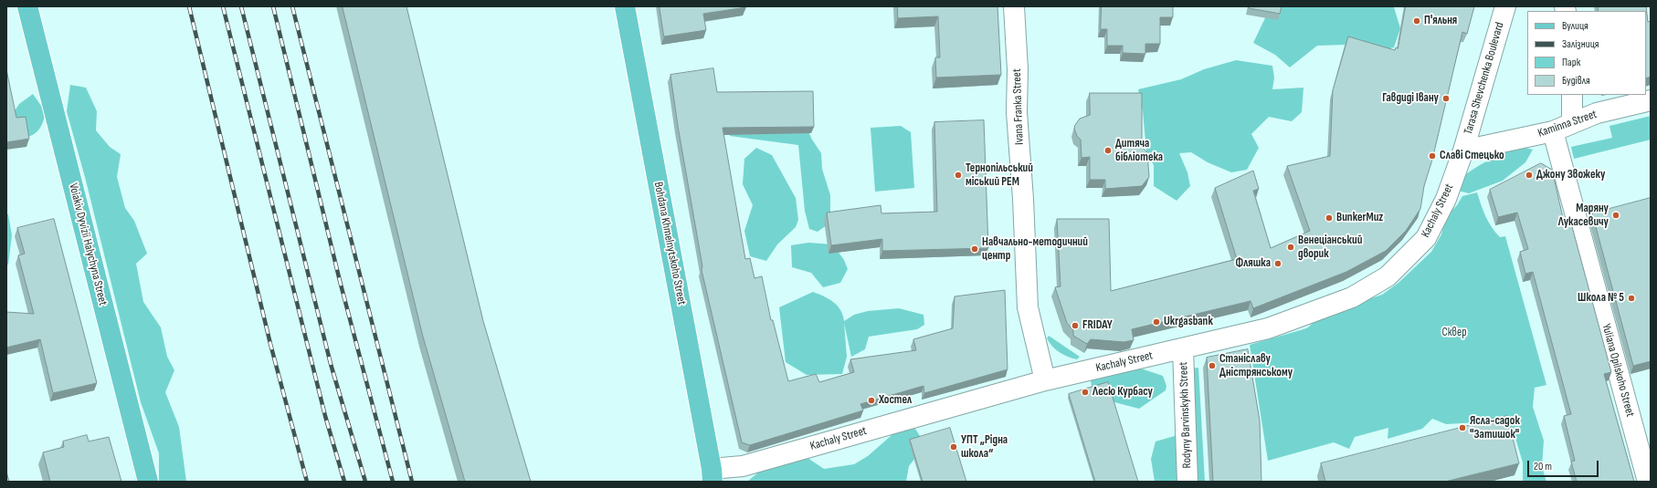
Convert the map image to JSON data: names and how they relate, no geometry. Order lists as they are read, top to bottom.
{
  "streets": {
    "main road": ["Bohdana Khmelnytskoho Street", "Voiakiv Dyvizii Halychyna Street"],
    "street": [
      "Tarasa Shevchenka Boulevard",
      "Ivana Franka Street",
      "Kaminna Street",
      "Kachaly Street",
      "Yuliana Opilskoho Street",
      "Rodyny Barvinskykh Street"
    ]
  },
  "crossings": [
    ["Tarasa Shevchenka Boulevard", "Kaminna Street"],
    ["Tarasa Shevchenka Boulevard", "Kachaly Street"],
    ["Ivana Franka Street", "Kachaly Street"],
    ["Kaminna Street", "Kachaly Street"],
    ["Kaminna Street", "Yuliana Opilskoho Street"],
    ["Kachaly Street", "Bohdana Khmelnytskoho Street"],
    ["Kachaly Street", "Rodyny Barvinskykh Street"]
  ],
  "parks": ["Сквер"],
  "places": [
    "П'яльня",
    "Гавдиді Івану",
    "Дитяча бібліотека",
    "Славі Стецько",
    "Тернопільський міський РЕМ",
    "Джону Звожеку",
    "Маряну Лукасевичу",
    "BunkerMuz",
    "Венеціанський дворик",
    "Навчально-методичний центр",
    "Фляшка",
    "Школа № 5",
    "Ukrgasbank",
    "FRIDAY",
    "Станіславу Дністрянському",
    "Лесю Курбасу",
    "Хостел",
    "Ясла-садок \"Затишок\"",
    "УПТ „Рідна школа“"
  ],
  "legend": [
    "Вулиця",
    "Залізниця",
    "Парк",
    "Будівля"
  ],
  "scale_bar": "20 m"
}
